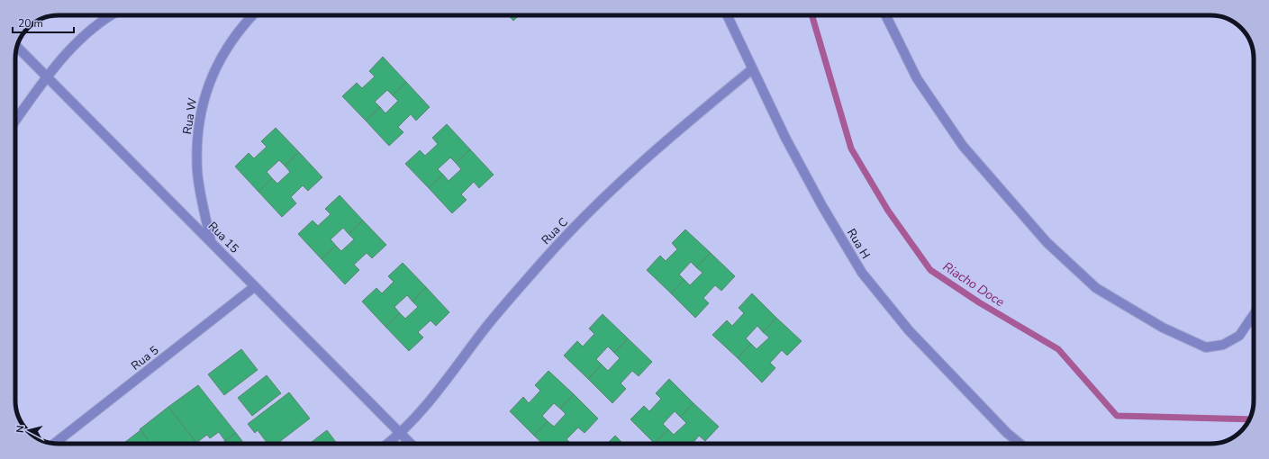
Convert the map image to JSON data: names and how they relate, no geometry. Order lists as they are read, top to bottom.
{
  "streets": {
    "street": [
      "Rua W",
      "Rua C",
      "Rua 15",
      "Rua H",
      "Rua 5"
    ]
  },
  "crossings": [
    ["Rua W", "Rua 15"],
    ["Rua C", "Rua 15"],
    ["Rua C", "Rua H"],
    ["Rua 15", "Rua 5"]
  ],
  "water": ["Riacho Doce"],
  "scale_bar": "20 m",
  "north": "left"
}
